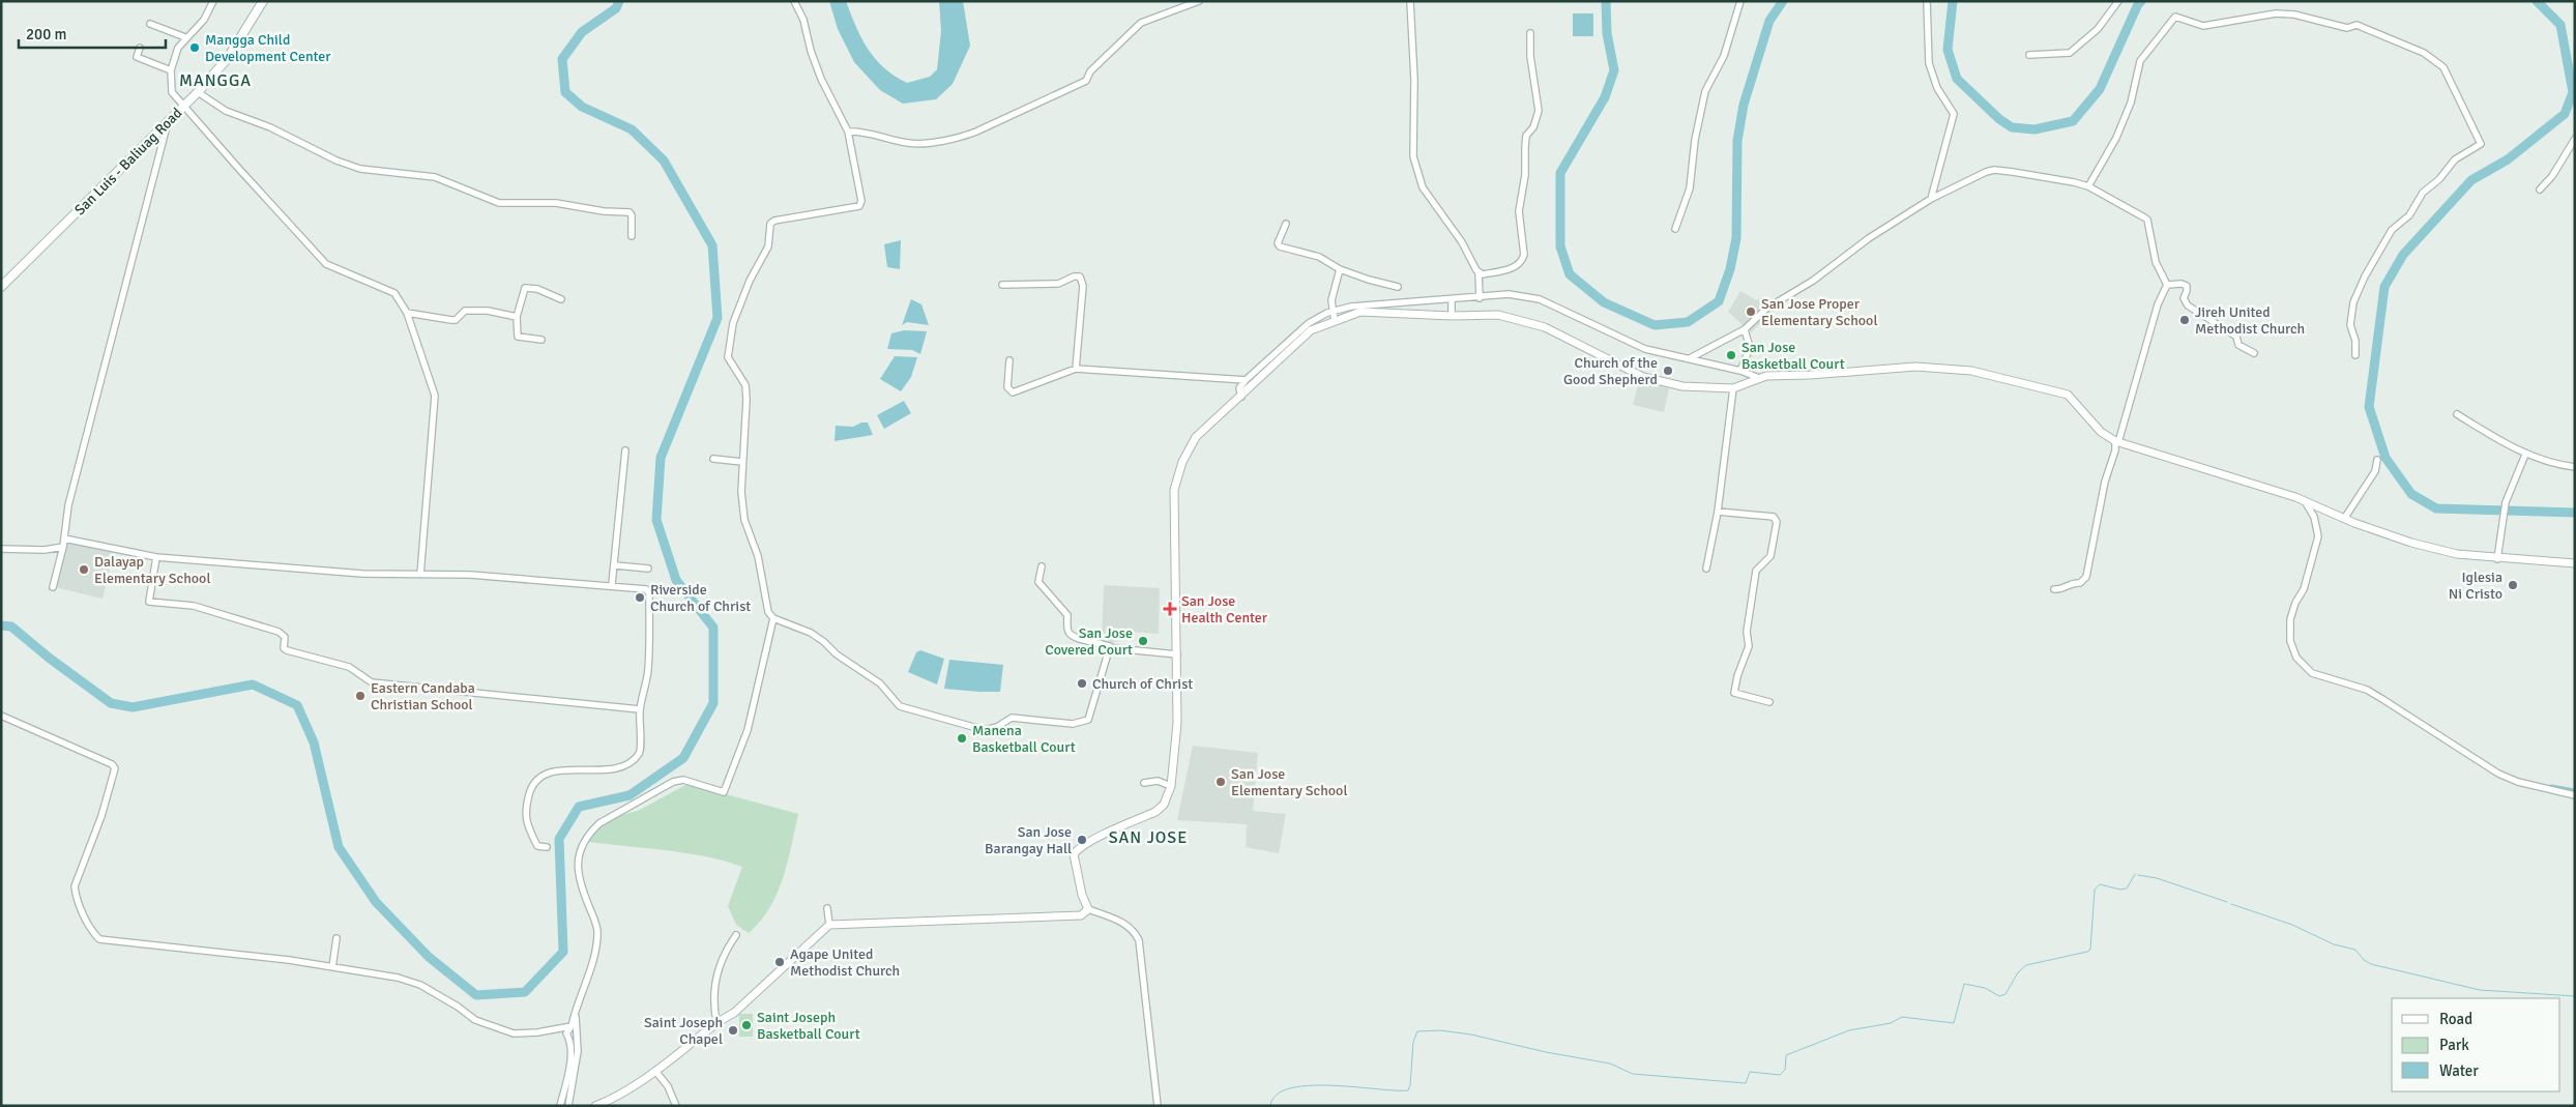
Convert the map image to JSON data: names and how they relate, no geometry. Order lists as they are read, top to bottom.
{
  "streets": {
    "main road": ["San Luis - Baliuag Road"]
  },
  "districts": ["MANGGA", "SAN JOSE"],
  "places": {
    "other": [
      "Mangga Child Development Center",
      "San Jose Proper Elementary School",
      "Jireh United Methodist Church",
      "San Jose Basketball Court",
      "Church of the Good Shepherd",
      "Dalayap Elementary School",
      "Iglesia Ni Cristo",
      "Riverside Church of Christ",
      "San Jose Covered Court",
      "Church of Christ",
      "Eastern Candaba Christian School",
      "Manena Basketball Court",
      "San Jose Elementary School",
      "San Jose Barangay Hall",
      "Agape United Methodist Church",
      "Saint Joseph Basketball Court",
      "Saint Joseph Chapel"
    ],
    "health": ["San Jose Health Center"]
  },
  "legend": ["Road", "Park", "Water"],
  "scale_bar": "200 m"
}
